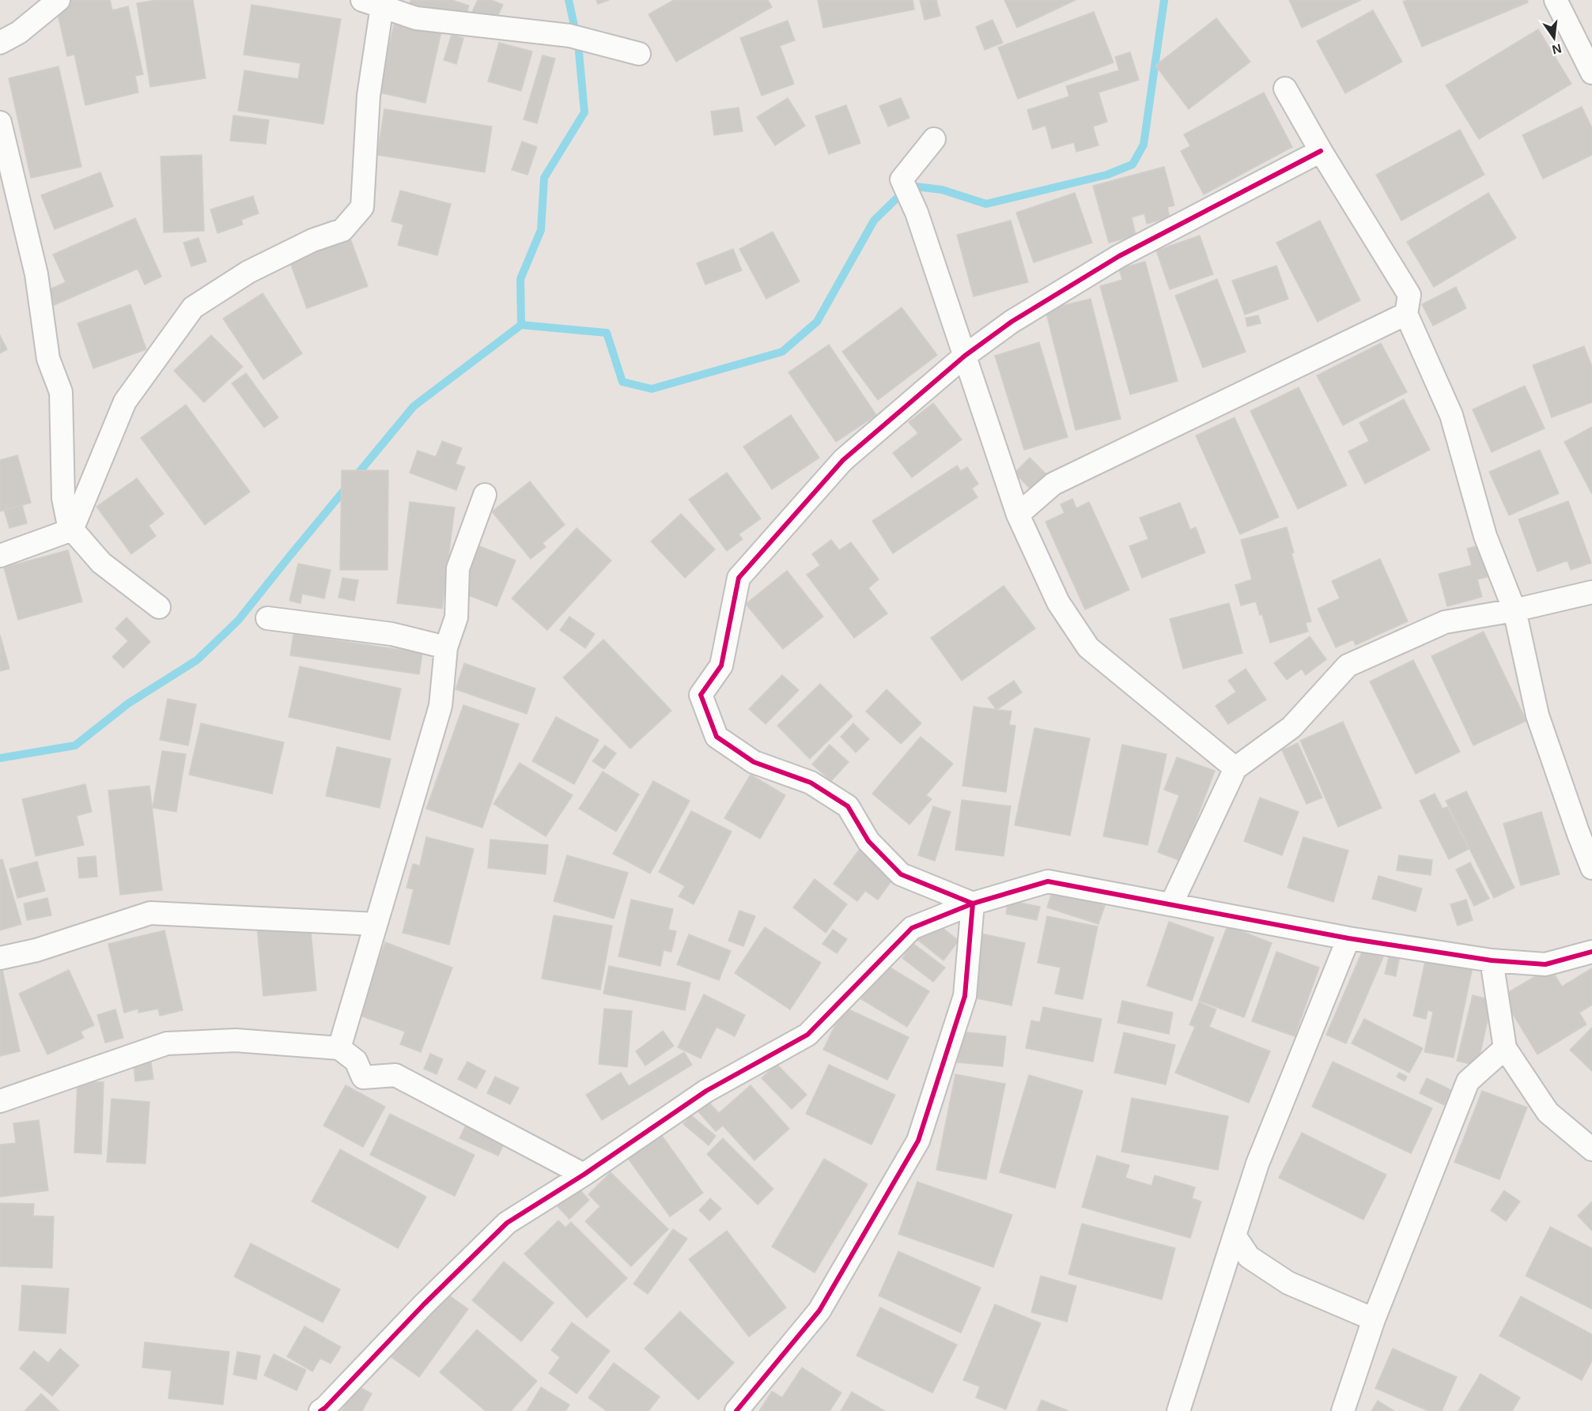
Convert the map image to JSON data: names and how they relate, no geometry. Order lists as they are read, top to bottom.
{
  "north": "bottom"
}
